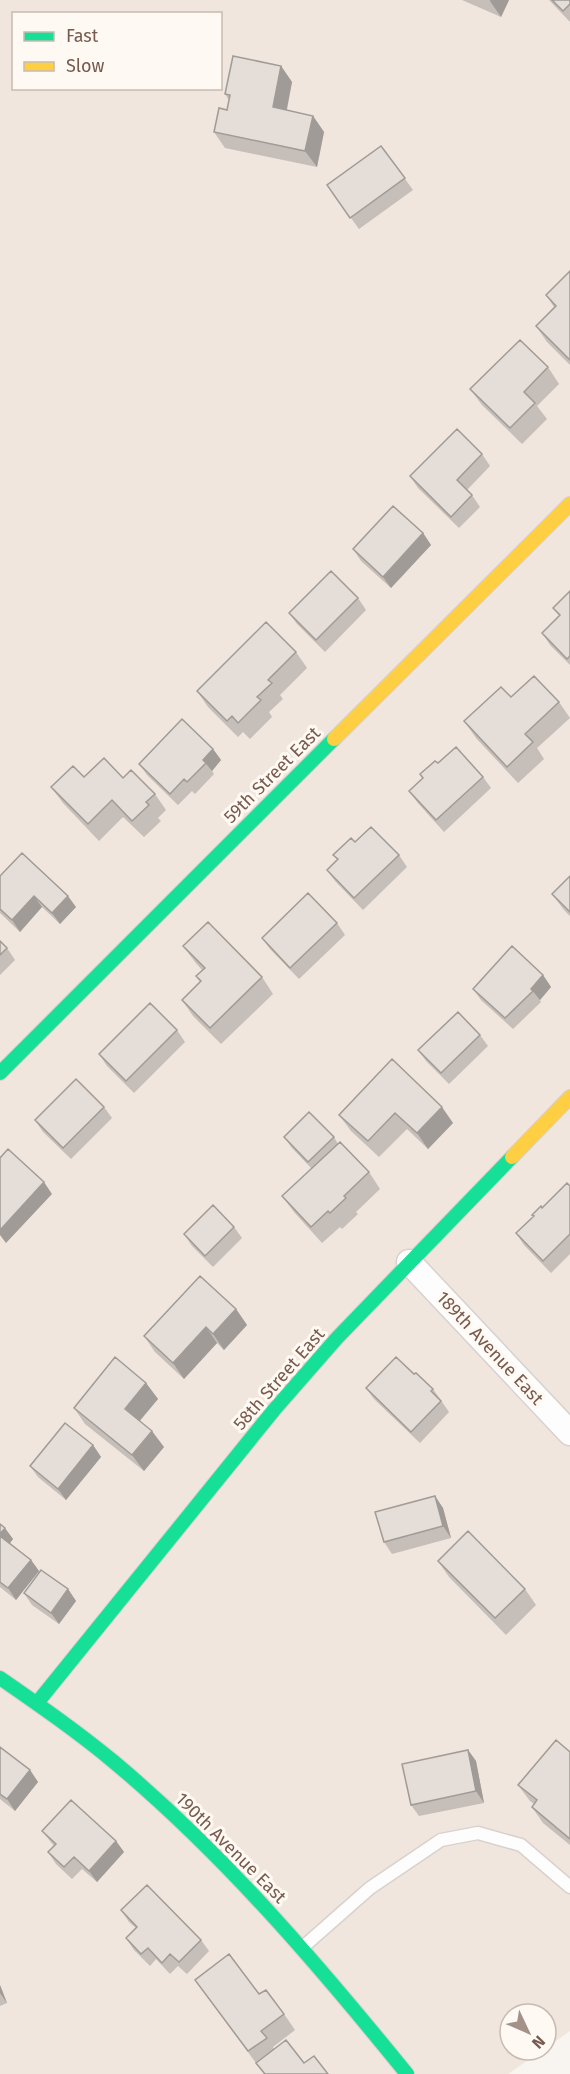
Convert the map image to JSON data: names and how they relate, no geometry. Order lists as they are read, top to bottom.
{
  "streets": {
    "street": [
      "59th Street East",
      "189th Avenue East",
      "58th Street East",
      "190th Avenue East"
    ]
  },
  "crossings": [
    ["189th Avenue East", "58th Street East"],
    ["58th Street East", "190th Avenue East"]
  ],
  "legend": ["Fast", "Slow"],
  "north": "bottom right"
}
